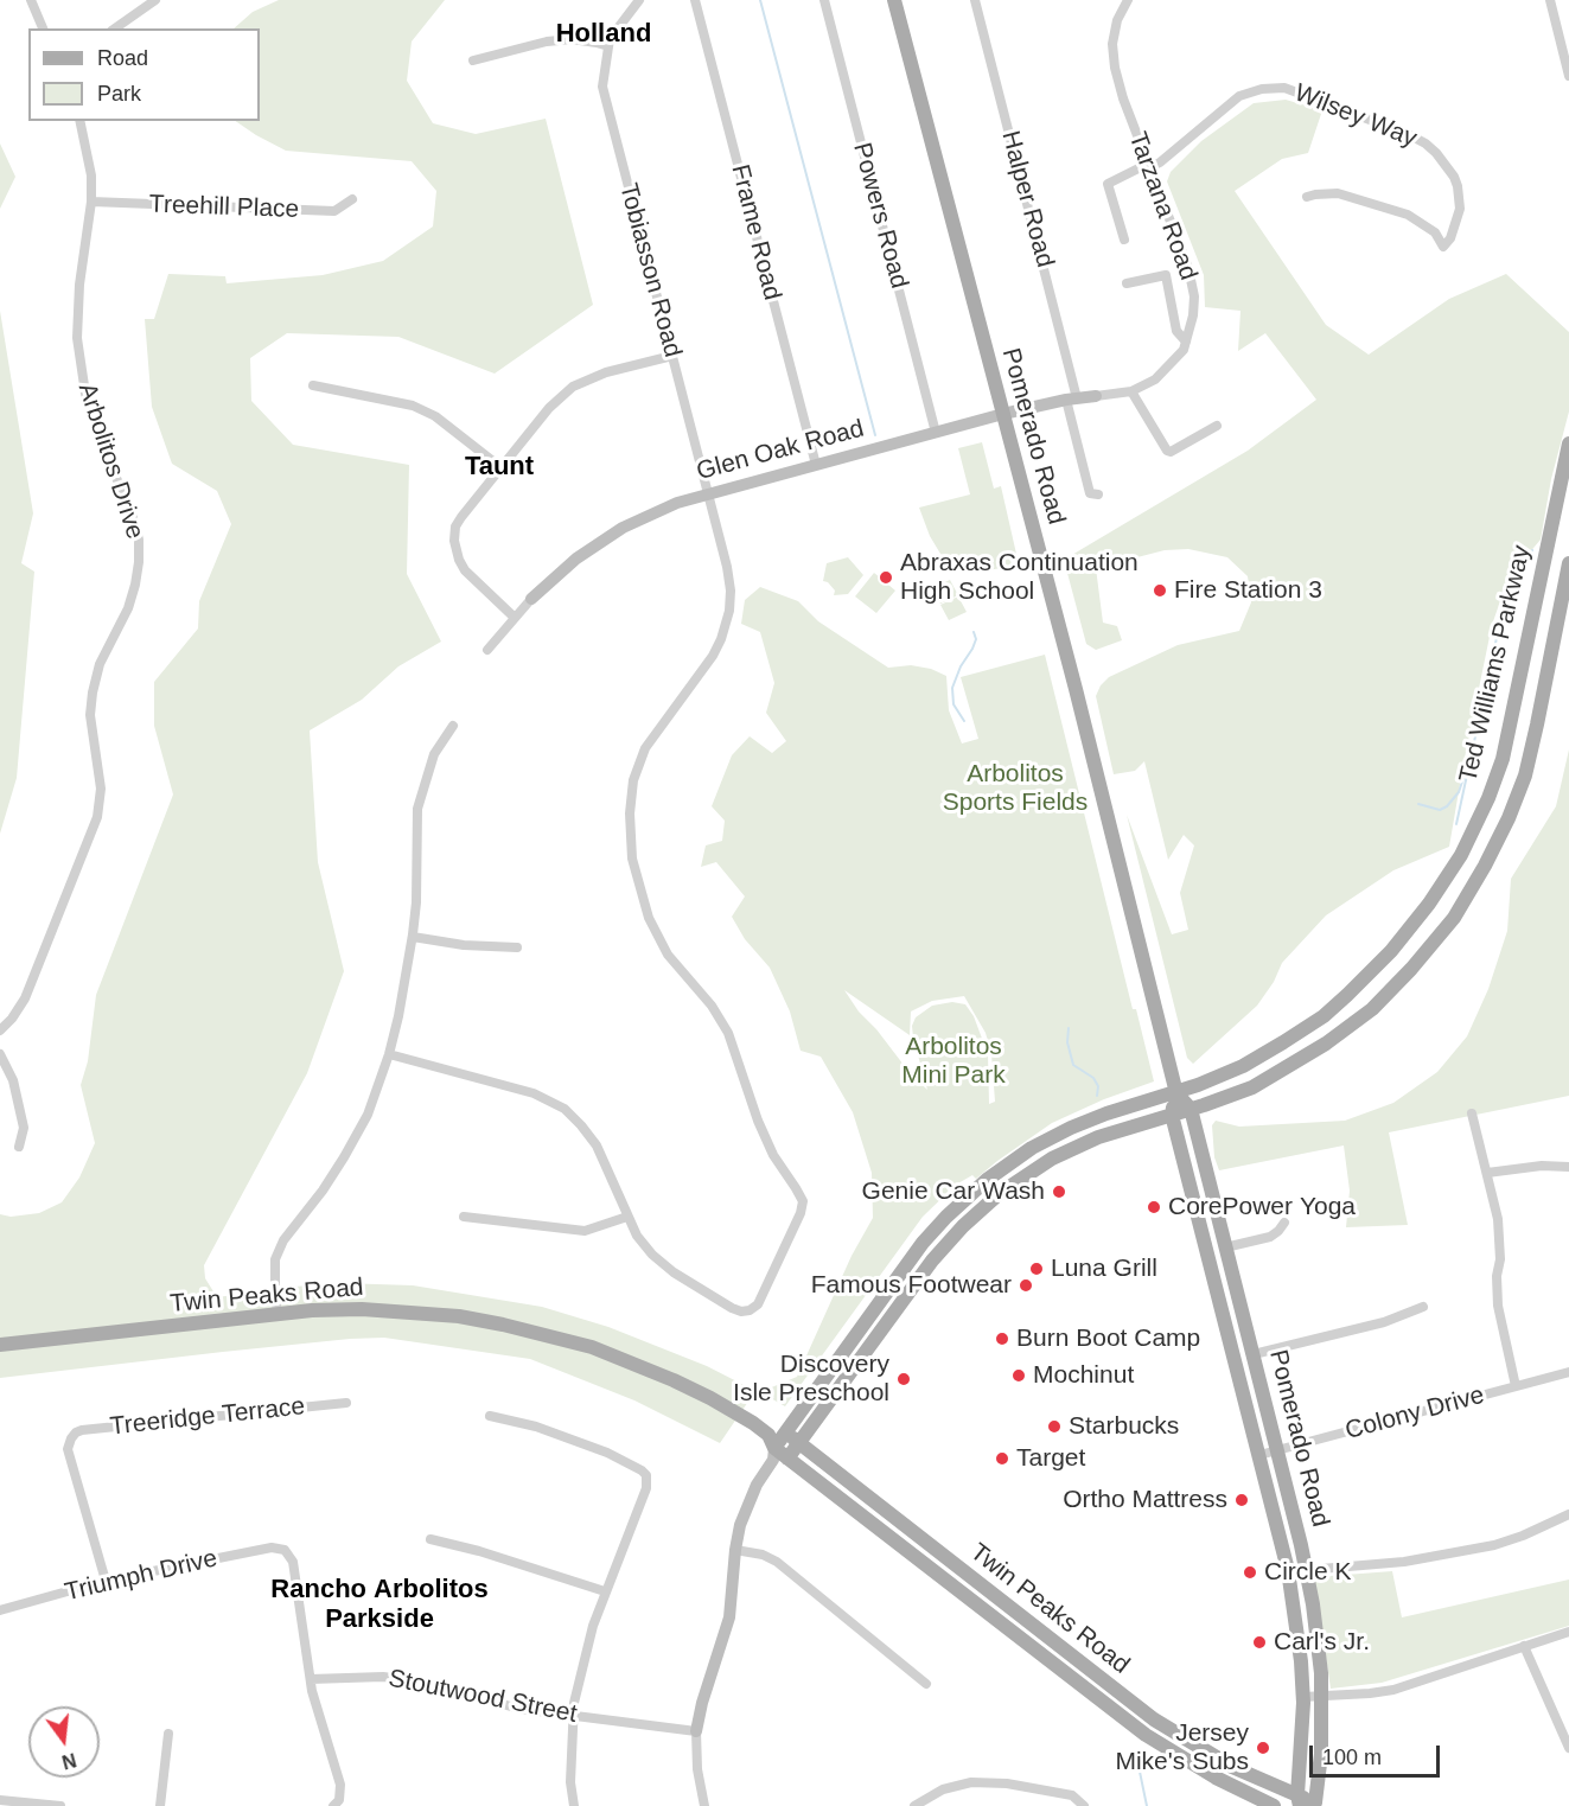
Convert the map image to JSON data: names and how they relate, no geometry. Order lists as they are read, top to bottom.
{
  "streets": {
    "main road": ["Pomerado Road", "Ted Williams Parkway", "Twin Peaks Road"],
    "street": [
      "Wilsey Way",
      "Halper Road",
      "Tarzana Road",
      "Treehill Place",
      "Powers Road",
      "Frame Road",
      "Tobiasson Road",
      "Glen Oak Road",
      "Arbolitos Drive",
      "Colony Drive",
      "Treeridge Terrace",
      "Triumph Drive",
      "Stoutwood Street"
    ]
  },
  "crossings": [
    ["Wilsey Way", "Tarzana Road"],
    ["Halper Road", "Glen Oak Road"],
    ["Tarzana Road", "Glen Oak Road"],
    ["Treehill Place", "Arbolitos Drive"],
    ["Powers Road", "Glen Oak Road"],
    ["Frame Road", "Glen Oak Road"],
    ["Tobiasson Road", "Glen Oak Road"],
    ["Pomerado Road", "Glen Oak Road"],
    ["Pomerado Road", "Ted Williams Parkway"],
    ["Pomerado Road", "Twin Peaks Road"],
    ["Pomerado Road", "Colony Drive"],
    ["Ted Williams Parkway", "Twin Peaks Road"],
    ["Treeridge Terrace", "Triumph Drive"],
    ["Triumph Drive", "Stoutwood Street"]
  ],
  "districts": ["Holland", "Taunt", "Rancho Arbolitos Parkside"],
  "parks": ["Arbolitos Sports Fields", "Arbolitos Mini Park"],
  "places": [
    "Abraxas Continuation High School",
    "Fire Station 3",
    "Genie Car Wash",
    "CorePower Yoga",
    "Luna Grill",
    "Famous Footwear",
    "Burn Boot Camp",
    "Mochinut",
    "Discovery Isle Preschool",
    "Starbucks",
    "Target",
    "Ortho Mattress",
    "Circle K",
    "Carl's Jr.",
    "Jersey Mike's Subs"
  ],
  "legend": ["Road", "Park"],
  "scale_bar": "100 m",
  "north": "bottom"
}
